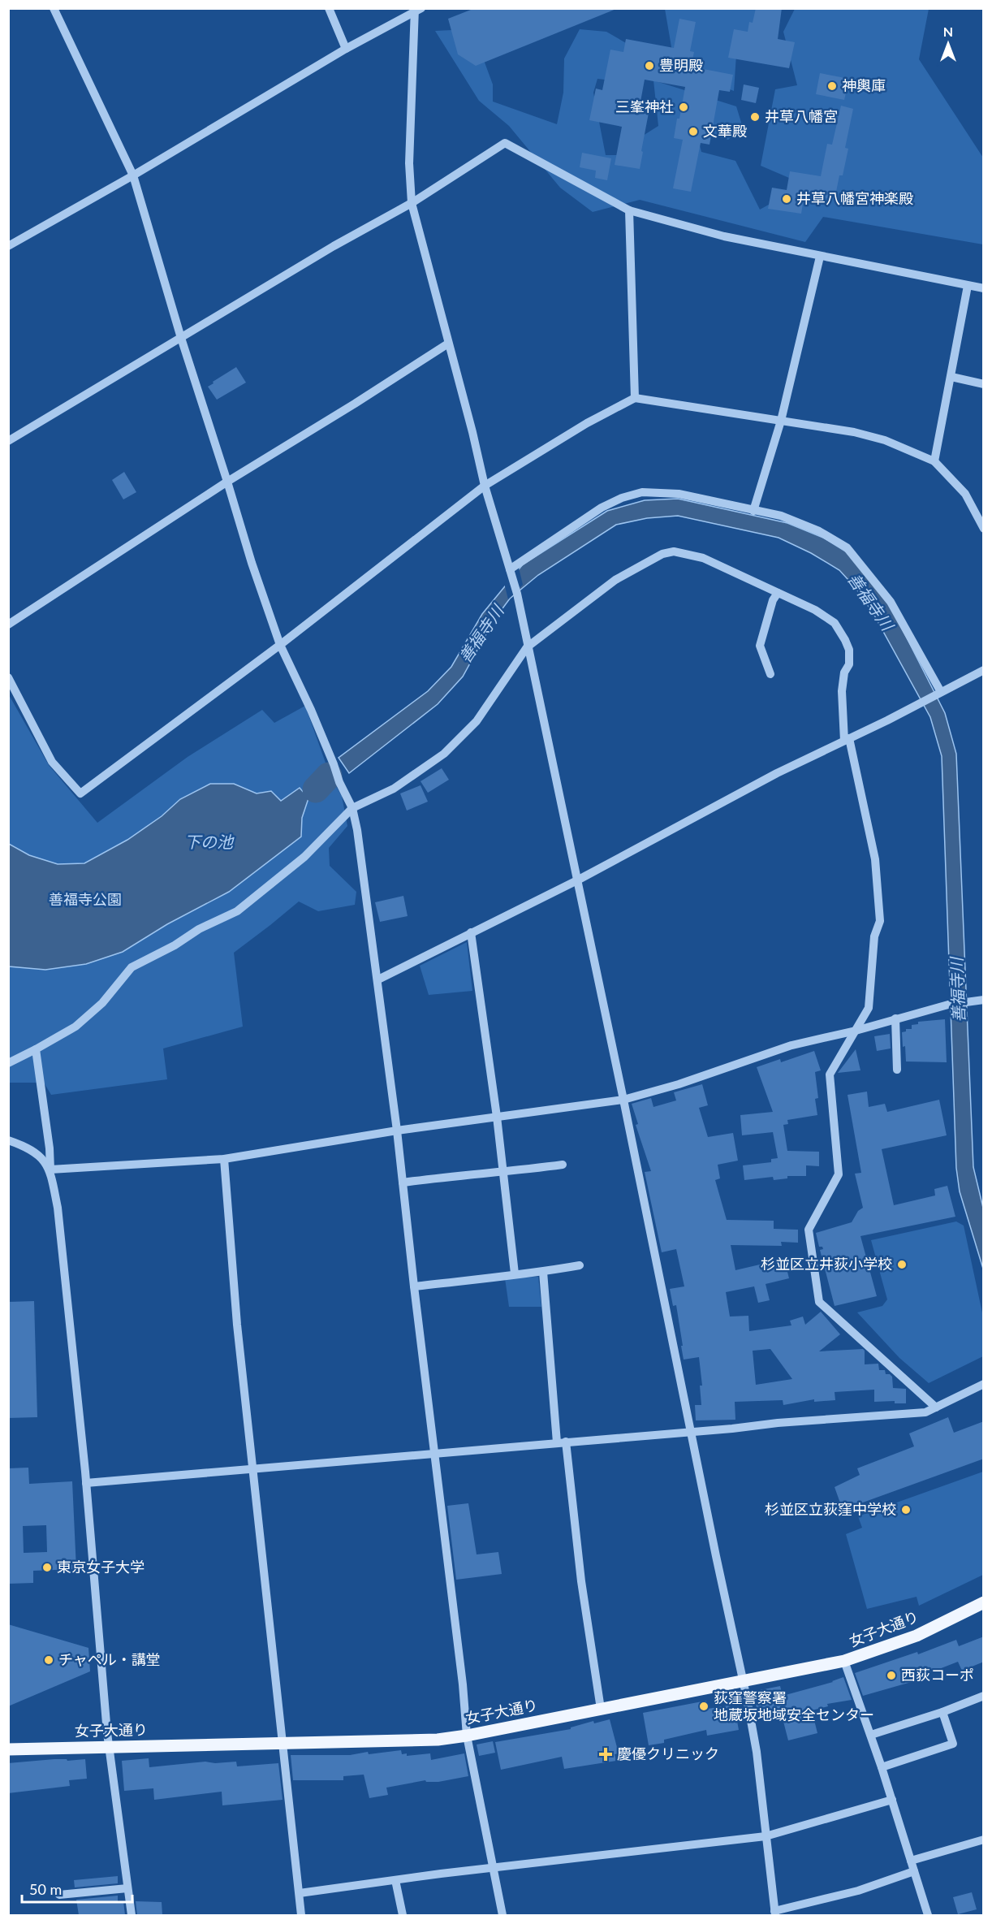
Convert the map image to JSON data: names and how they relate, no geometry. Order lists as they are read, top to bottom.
{
  "streets": {
    "main road": ["女子大通り"]
  },
  "water": ["善福寺川", "下の池"],
  "parks": ["善福寺公園"],
  "places": {
    "other": [
      "豊明殿",
      "神輿庫",
      "三峯神社",
      "井草八幡宮",
      "文華殿",
      "井草八幡宮神楽殿",
      "杉並区立井荻小学校",
      "杉並区立荻窪中学校",
      "東京女子大学",
      "チャペル・講堂",
      "西荻コーポ",
      "荻窪警察署 地蔵坂地域安全センター"
    ],
    "health": ["慶優クリニック"]
  },
  "scale_bar": "50 m",
  "north": "top"
}
